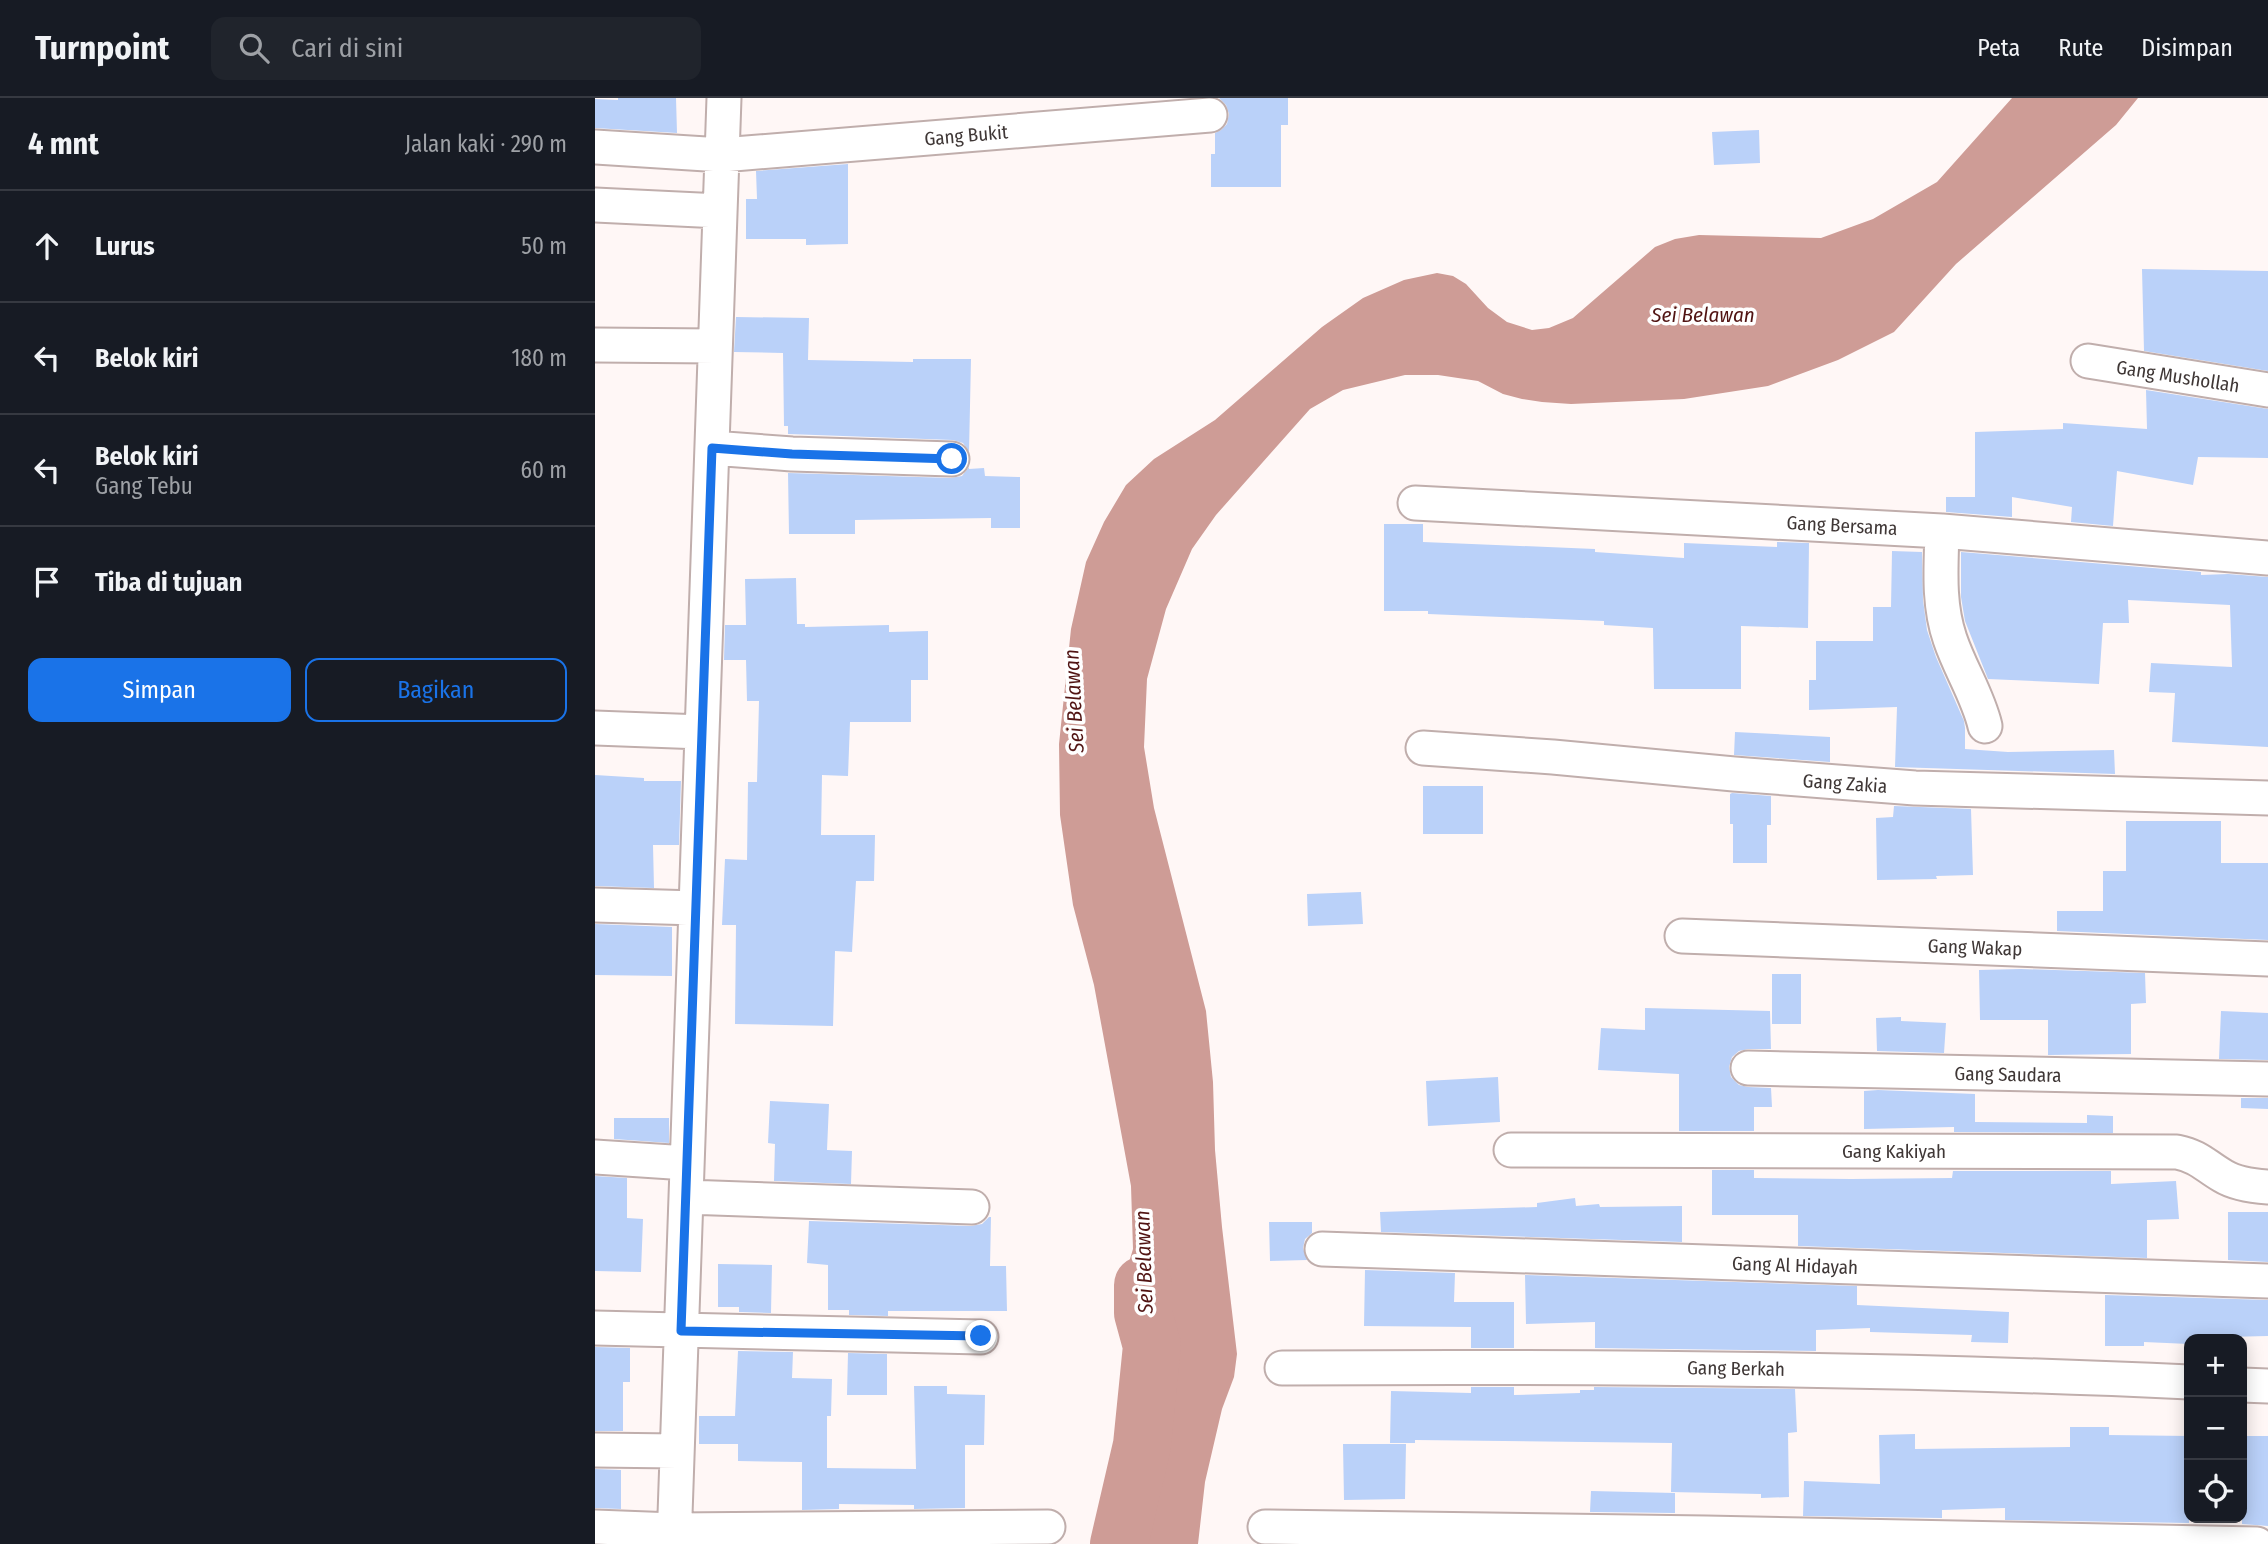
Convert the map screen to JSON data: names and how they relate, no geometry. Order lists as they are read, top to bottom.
{
  "streets": {
    "street": [
      "Gang Bukit",
      "Gang Mushollah",
      "Gang Bersama",
      "Gang Zakia",
      "Gang Wakap",
      "Gang Saudara",
      "Gang Kakiyah",
      "Gang Al Hidayah",
      "Gang Berkah"
    ]
  },
  "water": ["Sei Belawan"],
  "page": {
    "header": "Turnpoint",
    "search": "Cari di sini",
    "nav": ["Peta", "Rute", "Disimpan"],
    "heading": ["4 mnt", "Jalan kaki · 290 m"],
    "list": [
      ["Lurus", "50 m"],
      ["Belok kiri", "180 m"],
      ["Belok kiri", "Gang Tebu", "60 m"],
      "Tiba di tujuan"
    ],
    "buttons": ["Simpan", "Bagikan"],
    "map_buttons": ["+", "−"]
  }
}
